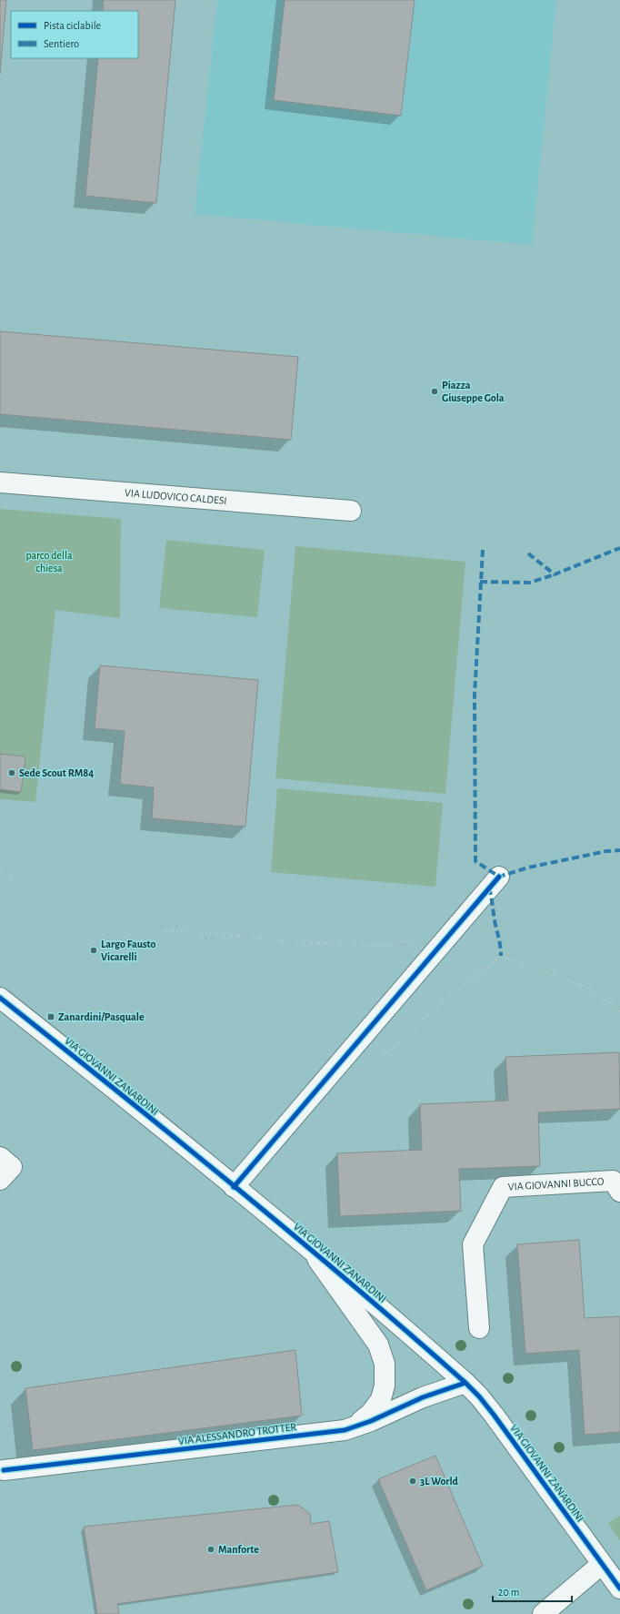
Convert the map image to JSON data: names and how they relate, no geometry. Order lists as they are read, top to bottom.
{
  "streets": {
    "street": [
      "VIA LUDOVICO CALDESI",
      "VIA GIOVANNI ZANARDINI",
      "VIA GIOVANNI BUCCO",
      "VIA ALESSANDRO TROTTER"
    ]
  },
  "crossings": [
    ["VIA GIOVANNI ZANARDINI", "VIA ALESSANDRO TROTTER"]
  ],
  "parks": ["parco della chiesa"],
  "places": {
    "other": [
      "Piazza Giuseppe Gola",
      "Sede Scout RM84",
      "Largo Fausto Vicarelli",
      "3L World",
      "Manforte"
    ],
    "transit": ["Zanardini/Pasquale"]
  },
  "legend": ["Pista ciclabile", "Sentiero"],
  "scale_bar": "20 m"
}
